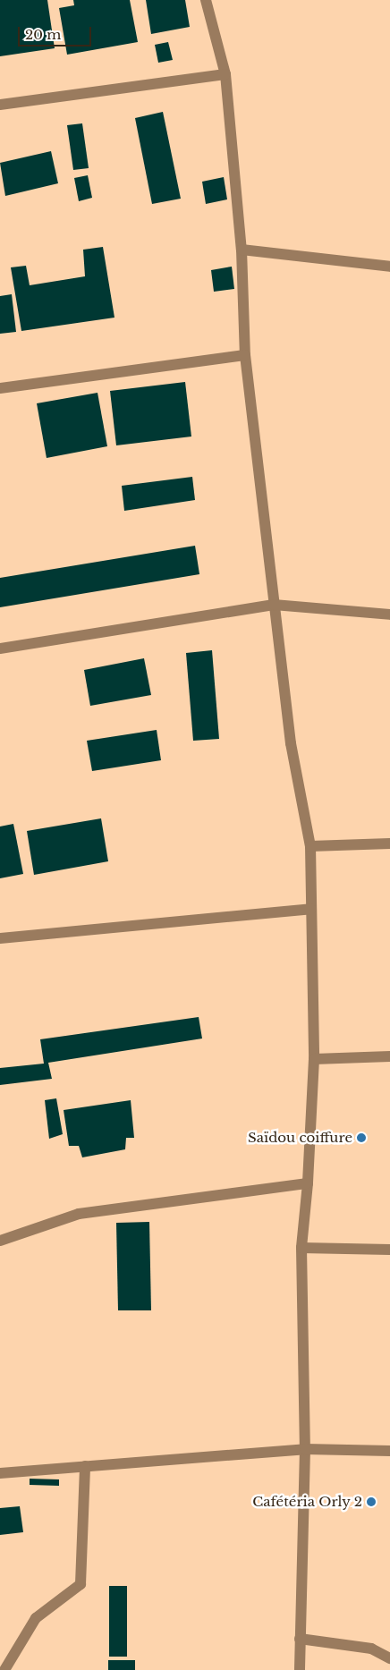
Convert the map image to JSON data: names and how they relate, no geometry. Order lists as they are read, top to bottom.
{
  "places": ["Saïdou coiffure", "Cafétéria Orly 2"],
  "scale_bar": "20 m"
}
